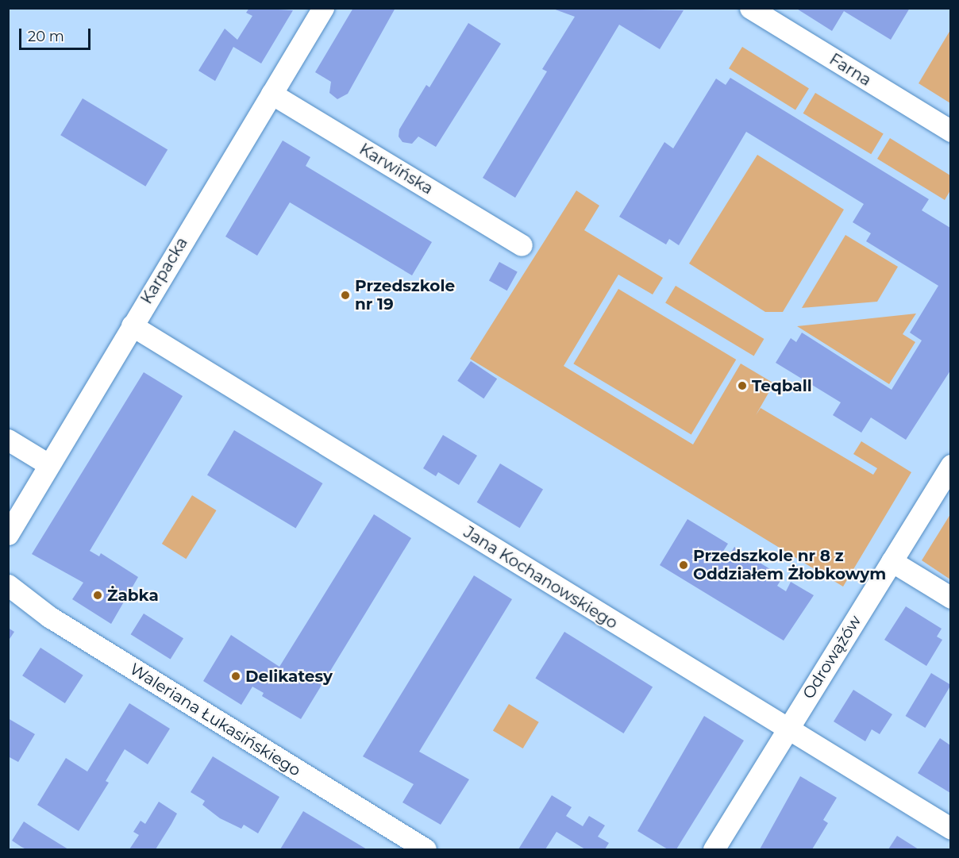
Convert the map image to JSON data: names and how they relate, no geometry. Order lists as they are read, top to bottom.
{
  "streets": {
    "street": [
      "Farna",
      "Karwińska",
      "Karpacka",
      "Jana Kochanowskiego",
      "Odrowążów",
      "Waleriana Łukasińskiego"
    ]
  },
  "crossings": [
    ["Karwińska", "Karpacka"],
    ["Karpacka", "Jana Kochanowskiego"],
    ["Jana Kochanowskiego", "Odrowążów"]
  ],
  "places": [
    "Przedszkole nr 19",
    "Teqball",
    "Przedszkole nr 8 z Oddziałem Żłobkowym",
    "Żabka",
    "Delikatesy"
  ],
  "scale_bar": "20 m"
}
